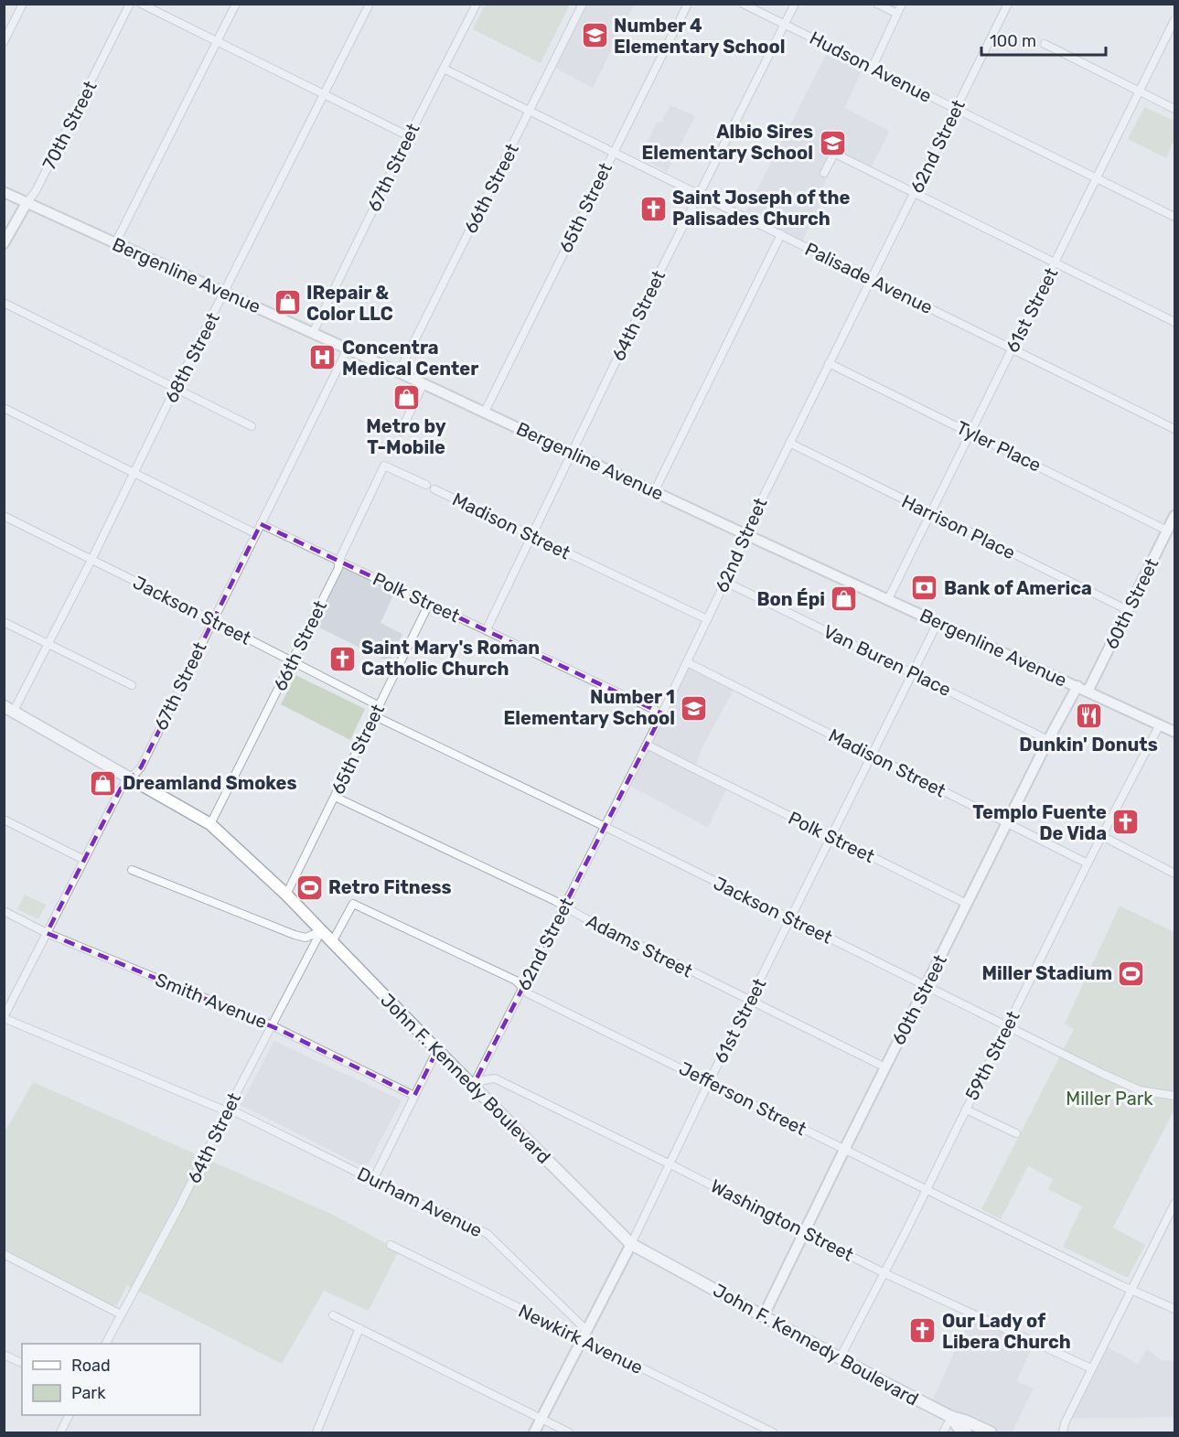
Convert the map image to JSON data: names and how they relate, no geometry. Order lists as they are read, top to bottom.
{
  "streets": {
    "main road": ["John F. Kennedy Boulevard"],
    "street": [
      "Hudson Avenue",
      "70th Street",
      "62nd Street",
      "67th Street",
      "66th Street",
      "65th Street",
      "Bergenline Avenue",
      "Palisade Avenue",
      "61st Street",
      "64th Street",
      "68th Street",
      "Tyler Place",
      "Madison Street",
      "Harrison Place",
      "Polk Street",
      "60th Street",
      "Jackson Street",
      "Van Buren Place",
      "Adams Street",
      "Smith Avenue",
      "59th Street",
      "Jefferson Street",
      "Durham Avenue",
      "Washington Street",
      "Newkirk Avenue"
    ]
  },
  "crossings": [
    ["Hudson Avenue", "62nd Street"],
    ["Hudson Avenue", "61st Street"],
    ["Hudson Avenue", "64th Street"],
    ["70th Street", "Bergenline Avenue"],
    ["62nd Street", "Bergenline Avenue"],
    ["62nd Street", "Palisade Avenue"],
    ["62nd Street", "Tyler Place"],
    ["62nd Street", "Madison Street"],
    ["62nd Street", "Harrison Place"],
    ["62nd Street", "Polk Street"],
    ["62nd Street", "Jackson Street"],
    ["62nd Street", "Van Buren Place"],
    ["62nd Street", "Adams Street"],
    ["62nd Street", "John F. Kennedy Boulevard"],
    ["62nd Street", "Jefferson Street"],
    ["62nd Street", "Washington Street"],
    ["67th Street", "Bergenline Avenue"],
    ["67th Street", "Palisade Avenue"],
    ["67th Street", "Polk Street"],
    ["67th Street", "Jackson Street"],
    ["67th Street", "Smith Avenue"],
    ["67th Street", "John F. Kennedy Boulevard"],
    ["67th Street", "Durham Avenue"],
    ["66th Street", "Bergenline Avenue"],
    ["66th Street", "Palisade Avenue"],
    ["66th Street", "Polk Street"],
    ["66th Street", "Jackson Street"],
    ["66th Street", "John F. Kennedy Boulevard"],
    ["65th Street", "Bergenline Avenue"],
    ["65th Street", "Palisade Avenue"],
    ["65th Street", "Polk Street"],
    ["65th Street", "Jackson Street"],
    ["65th Street", "Adams Street"],
    ["65th Street", "John F. Kennedy Boulevard"],
    ["Bergenline Avenue", "61st Street"],
    ["Bergenline Avenue", "64th Street"],
    ["Bergenline Avenue", "68th Street"],
    ["Bergenline Avenue", "60th Street"],
    ["Bergenline Avenue", "59th Street"],
    ["Palisade Avenue", "61st Street"],
    ["Palisade Avenue", "64th Street"],
    ["61st Street", "Tyler Place"],
    ["61st Street", "Madison Street"],
    ["61st Street", "Harrison Place"],
    ["61st Street", "Polk Street"],
    ["61st Street", "Jackson Street"],
    ["61st Street", "Van Buren Place"],
    ["61st Street", "Adams Street"],
    ["61st Street", "John F. Kennedy Boulevard"],
    ["61st Street", "Jefferson Street"],
    ["61st Street", "Durham Avenue"],
    ["61st Street", "Washington Street"],
    ["61st Street", "Newkirk Avenue"],
    ["64th Street", "Madison Street"],
    ["64th Street", "Polk Street"],
    ["64th Street", "Smith Avenue"],
    ["64th Street", "John F. Kennedy Boulevard"],
    ["64th Street", "Durham Avenue"],
    ["68th Street", "Jackson Street"],
    ["68th Street", "John F. Kennedy Boulevard"],
    ["Tyler Place", "60th Street"],
    ["Madison Street", "60th Street"],
    ["Madison Street", "59th Street"],
    ["Harrison Place", "60th Street"],
    ["Polk Street", "60th Street"],
    ["60th Street", "Jackson Street"],
    ["60th Street", "Van Buren Place"],
    ["60th Street", "Adams Street"],
    ["60th Street", "John F. Kennedy Boulevard"],
    ["60th Street", "Jefferson Street"],
    ["60th Street", "Washington Street"],
    ["Jackson Street", "59th Street"],
    ["59th Street", "John F. Kennedy Boulevard"],
    ["59th Street", "Jefferson Street"],
    ["59th Street", "Washington Street"],
    ["John F. Kennedy Boulevard", "Jefferson Street"],
    ["John F. Kennedy Boulevard", "Washington Street"],
    ["Durham Avenue", "Newkirk Avenue"]
  ],
  "parks": ["Miller Park"],
  "places": {
    "school or university": ["Number 4 Elementary School", "Albio Sires Elementary School", "Number 1 Elementary School"],
    "church": [
      "Saint Joseph of the Palisades Church",
      "Saint Mary's Roman Catholic Church",
      "Templo Fuente De Vida",
      "Our Lady of Libera Church"
    ],
    "shop": [
      "IRepair & Color LLC",
      "Metro by T-Mobile",
      "Bon Épi",
      "Dreamland Smokes"
    ],
    "hospital": ["Concentra Medical Center"],
    "bank": ["Bank of America"],
    "restaurant": ["Dunkin' Donuts"],
    "sports": ["Retro Fitness", "Miller Stadium"]
  },
  "legend": ["Road", "Park"],
  "scale_bar": "100 m"
}
